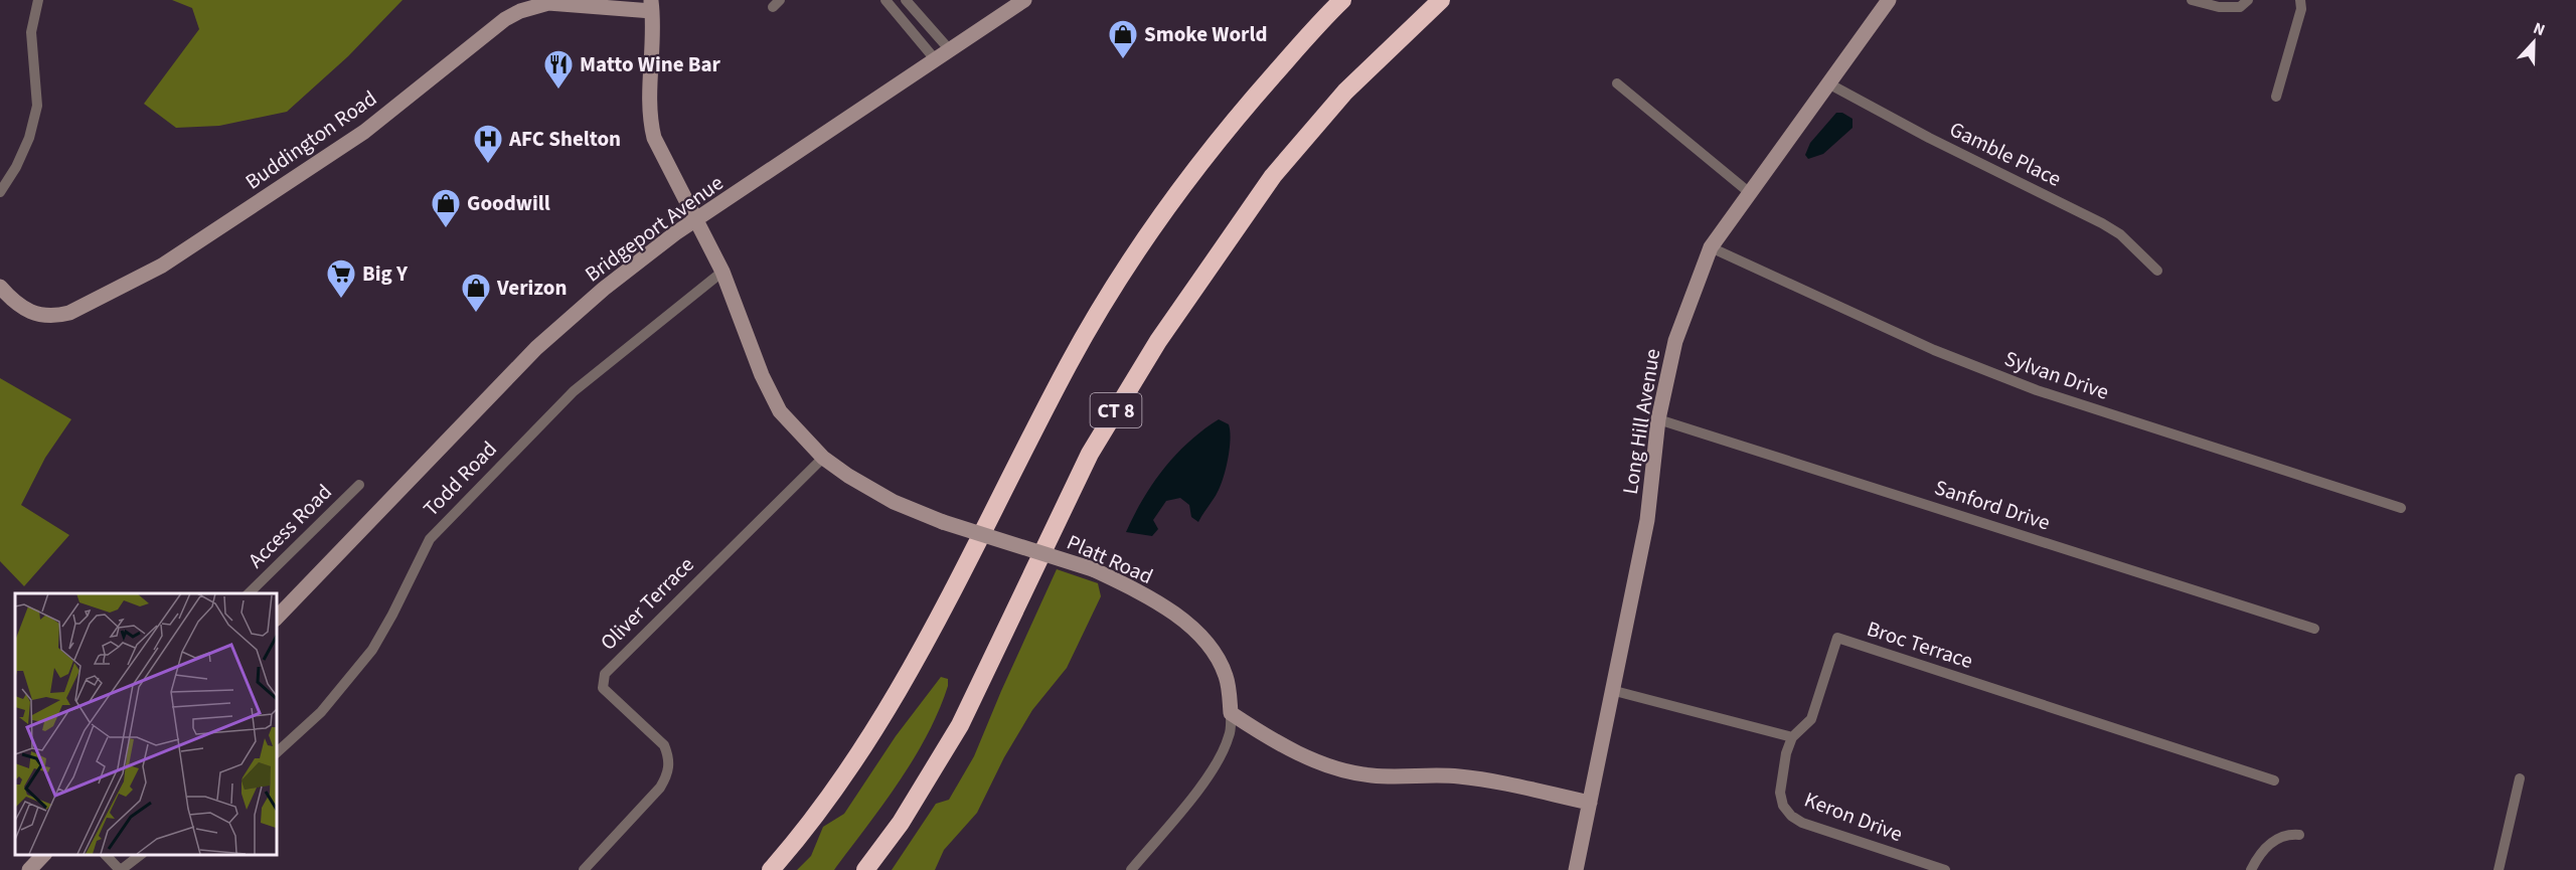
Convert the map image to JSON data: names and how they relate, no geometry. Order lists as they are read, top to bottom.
{
  "streets": {
    "highway": ["CT 8"],
    "street": [
      "Buddington Road",
      "Gamble Place",
      "Bridgeport Avenue",
      "Sylvan Drive",
      "Long Hill Avenue",
      "Todd Road",
      "Sanford Drive",
      "Access Road",
      "Platt Road",
      "Oliver Terrace",
      "Broc Terrace",
      "Keron Drive"
    ]
  },
  "crossings": [
    ["Buddington Road", "Platt Road"],
    ["Gamble Place", "Long Hill Avenue"],
    ["Bridgeport Avenue", "Platt Road"],
    ["Sylvan Drive", "Long Hill Avenue"],
    ["Long Hill Avenue", "Sanford Drive"],
    ["Todd Road", "Platt Road"],
    ["Platt Road", "Oliver Terrace"],
    ["Broc Terrace", "Keron Drive"]
  ],
  "places": {
    "shop": ["Smoke World", "Goodwill", "Verizon"],
    "restaurant": ["Matto Wine Bar"],
    "hospital": ["AFC Shelton"],
    "supermarket": ["Big Y"]
  },
  "north": "top"
}
